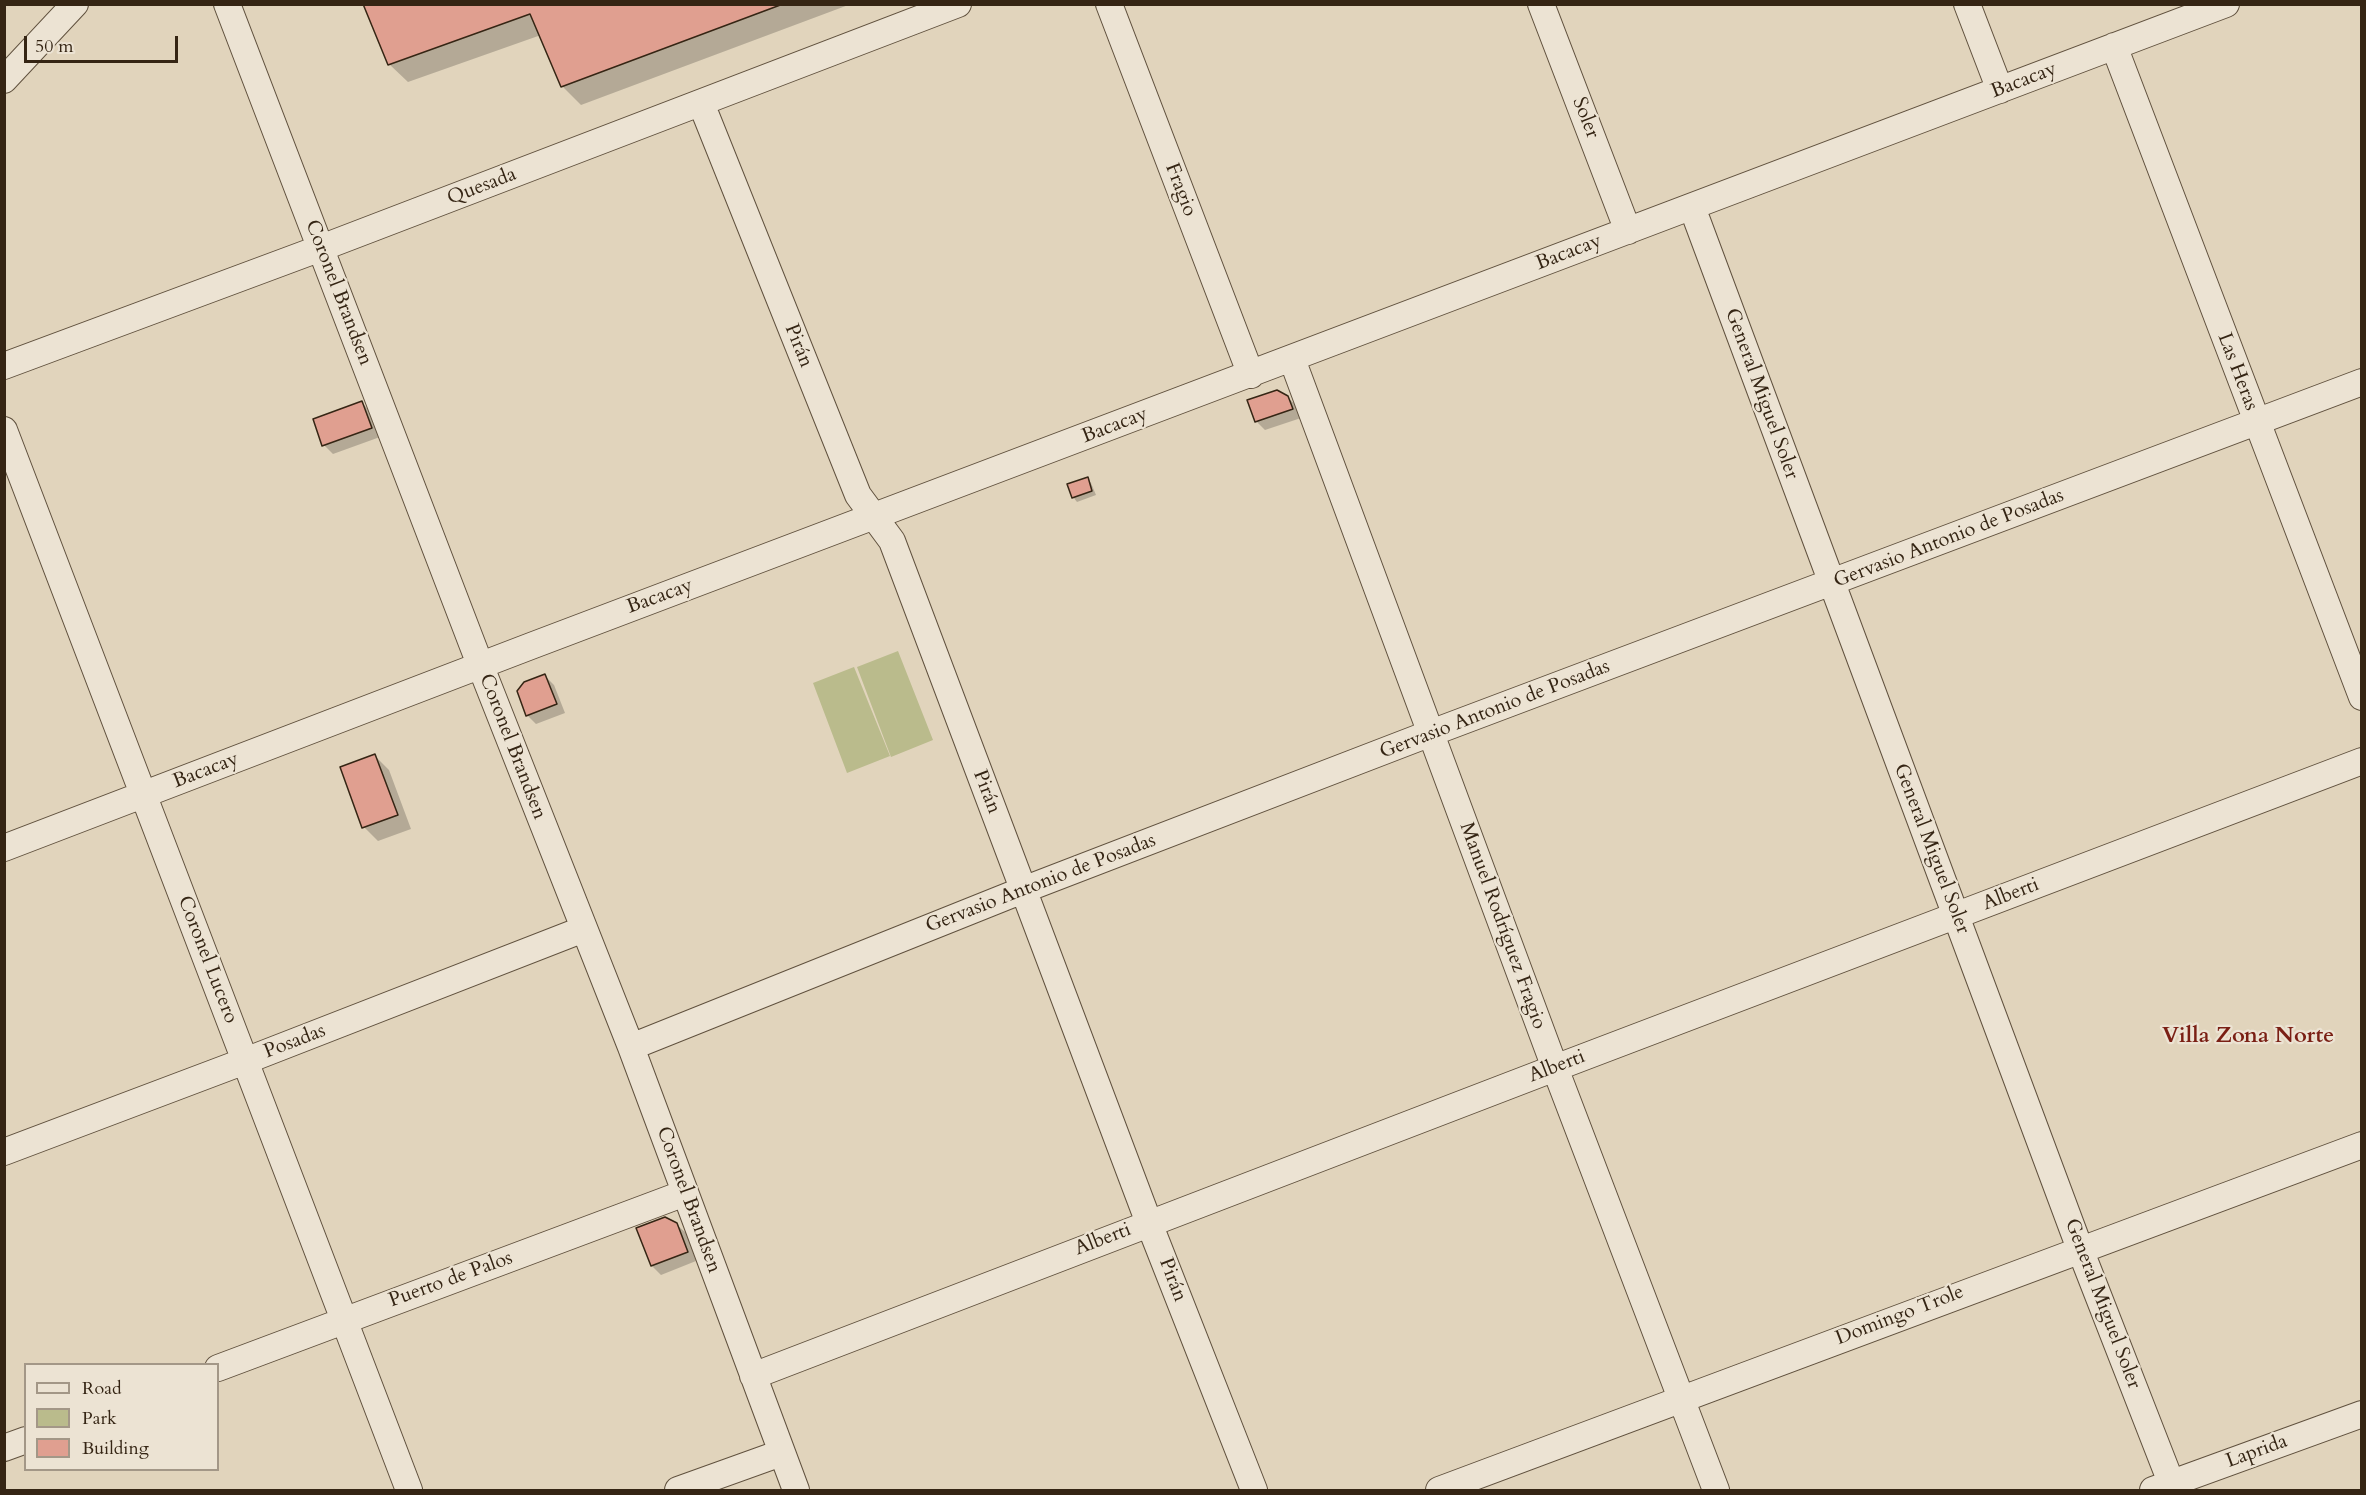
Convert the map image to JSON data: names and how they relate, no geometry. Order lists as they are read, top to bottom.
{
  "streets": {
    "street": [
      "Bacacay",
      "Soler",
      "Quesada",
      "Fragio",
      "Coronel Brandsen",
      "Pirán",
      "Las Heras",
      "General Miguel Soler",
      "Gervasio Antonio de Posadas",
      "Alberti",
      "Manuel Rodríguez Fragio",
      "Coronel Lucero",
      "Posadas",
      "Puerto de Palos",
      "Domingo Trole",
      "Laprida"
    ]
  },
  "crossings": [
    ["Bacacay", "Soler"],
    ["Bacacay", "Fragio"],
    ["Bacacay", "Coronel Brandsen"],
    ["Bacacay", "Pirán"],
    ["Bacacay", "Las Heras"],
    ["Bacacay", "General Miguel Soler"],
    ["Bacacay", "Manuel Rodríguez Fragio"],
    ["Bacacay", "Coronel Lucero"],
    ["Quesada", "Coronel Brandsen"],
    ["Quesada", "Pirán"],
    ["Coronel Brandsen", "Gervasio Antonio de Posadas"],
    ["Coronel Brandsen", "Alberti"],
    ["Coronel Brandsen", "Posadas"],
    ["Coronel Brandsen", "Puerto de Palos"],
    ["Pirán", "Gervasio Antonio de Posadas"],
    ["Pirán", "Alberti"],
    ["Las Heras", "Gervasio Antonio de Posadas"],
    ["General Miguel Soler", "Gervasio Antonio de Posadas"],
    ["General Miguel Soler", "Alberti"],
    ["General Miguel Soler", "Domingo Trole"],
    ["General Miguel Soler", "Laprida"],
    ["Gervasio Antonio de Posadas", "Manuel Rodríguez Fragio"],
    ["Alberti", "Manuel Rodríguez Fragio"],
    ["Manuel Rodríguez Fragio", "Domingo Trole"],
    ["Coronel Lucero", "Posadas"],
    ["Coronel Lucero", "Puerto de Palos"]
  ],
  "districts": ["Villa Zona Norte"],
  "legend": ["Road", "Park", "Building"],
  "scale_bar": "50 m"
}
